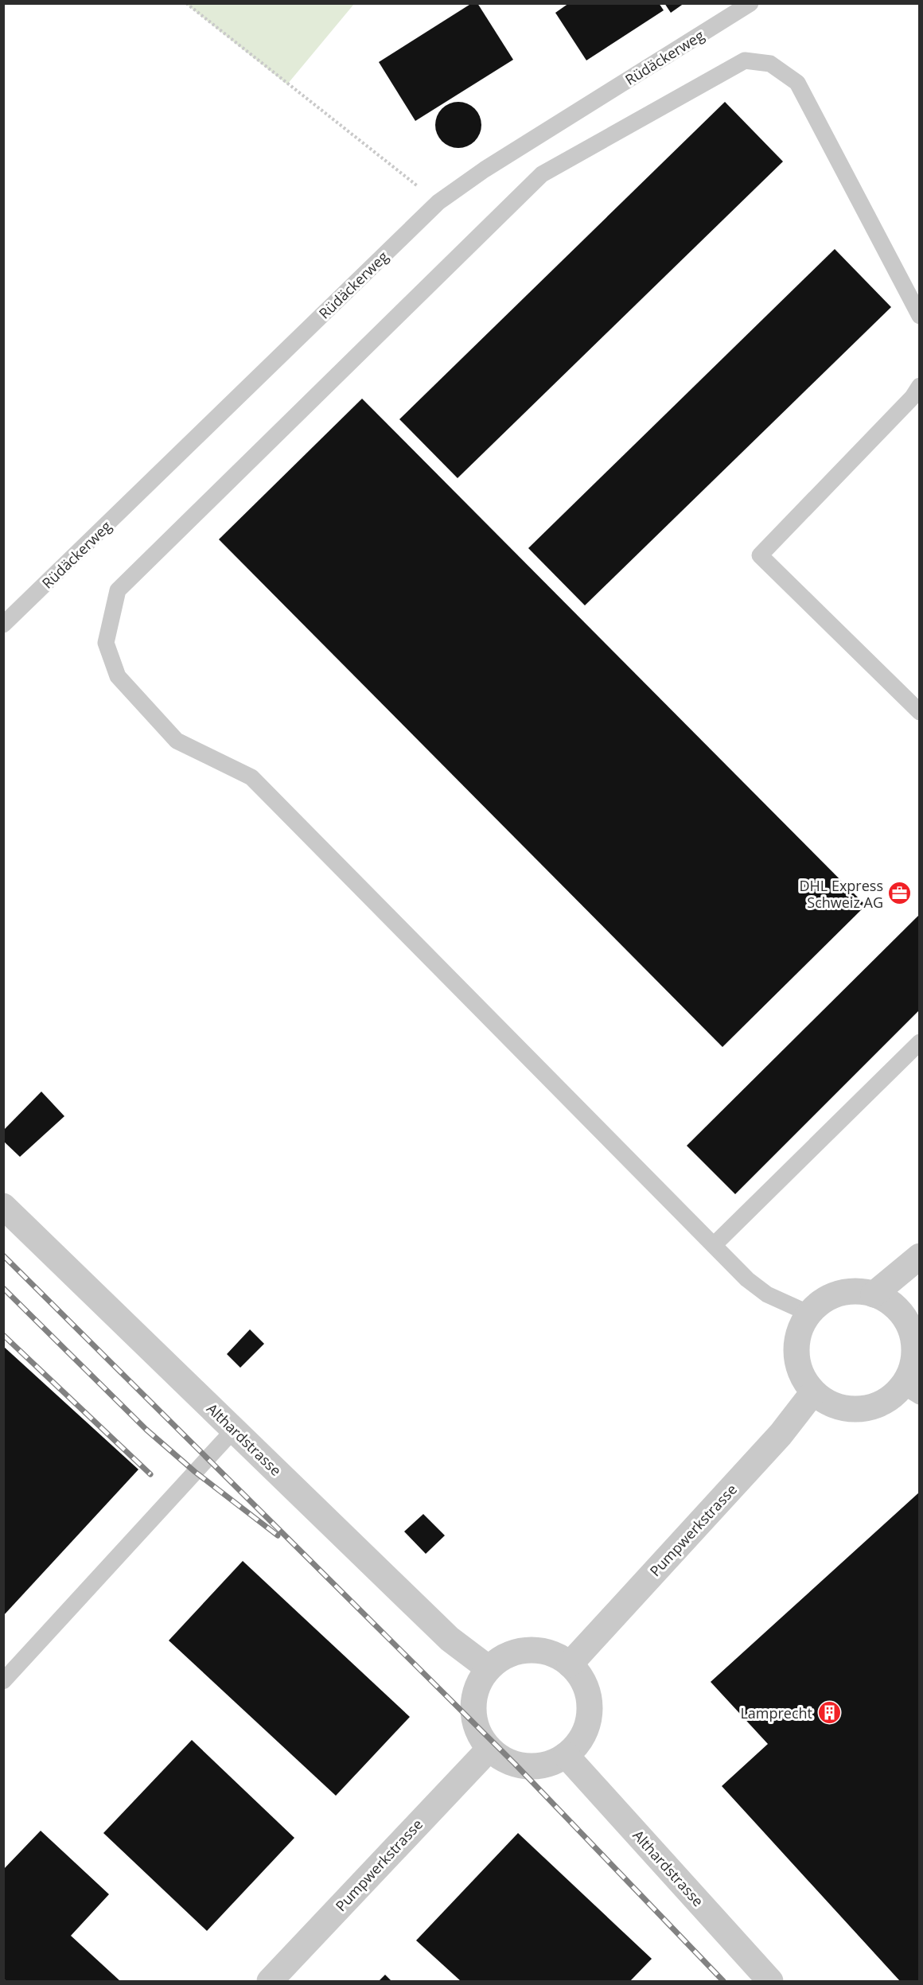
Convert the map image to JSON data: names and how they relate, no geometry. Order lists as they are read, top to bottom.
{
  "streets": {
    "street": ["Althardstrasse", "Pumpwerkstrasse"],
    "lane": ["Rüdäckerweg"]
  },
  "crossings": [
    ["Althardstrasse", "Pumpwerkstrasse"]
  ],
  "places": {
    "office": ["DHL Express Schweiz AG"],
    "building": ["Lamprecht"]
  }
}
